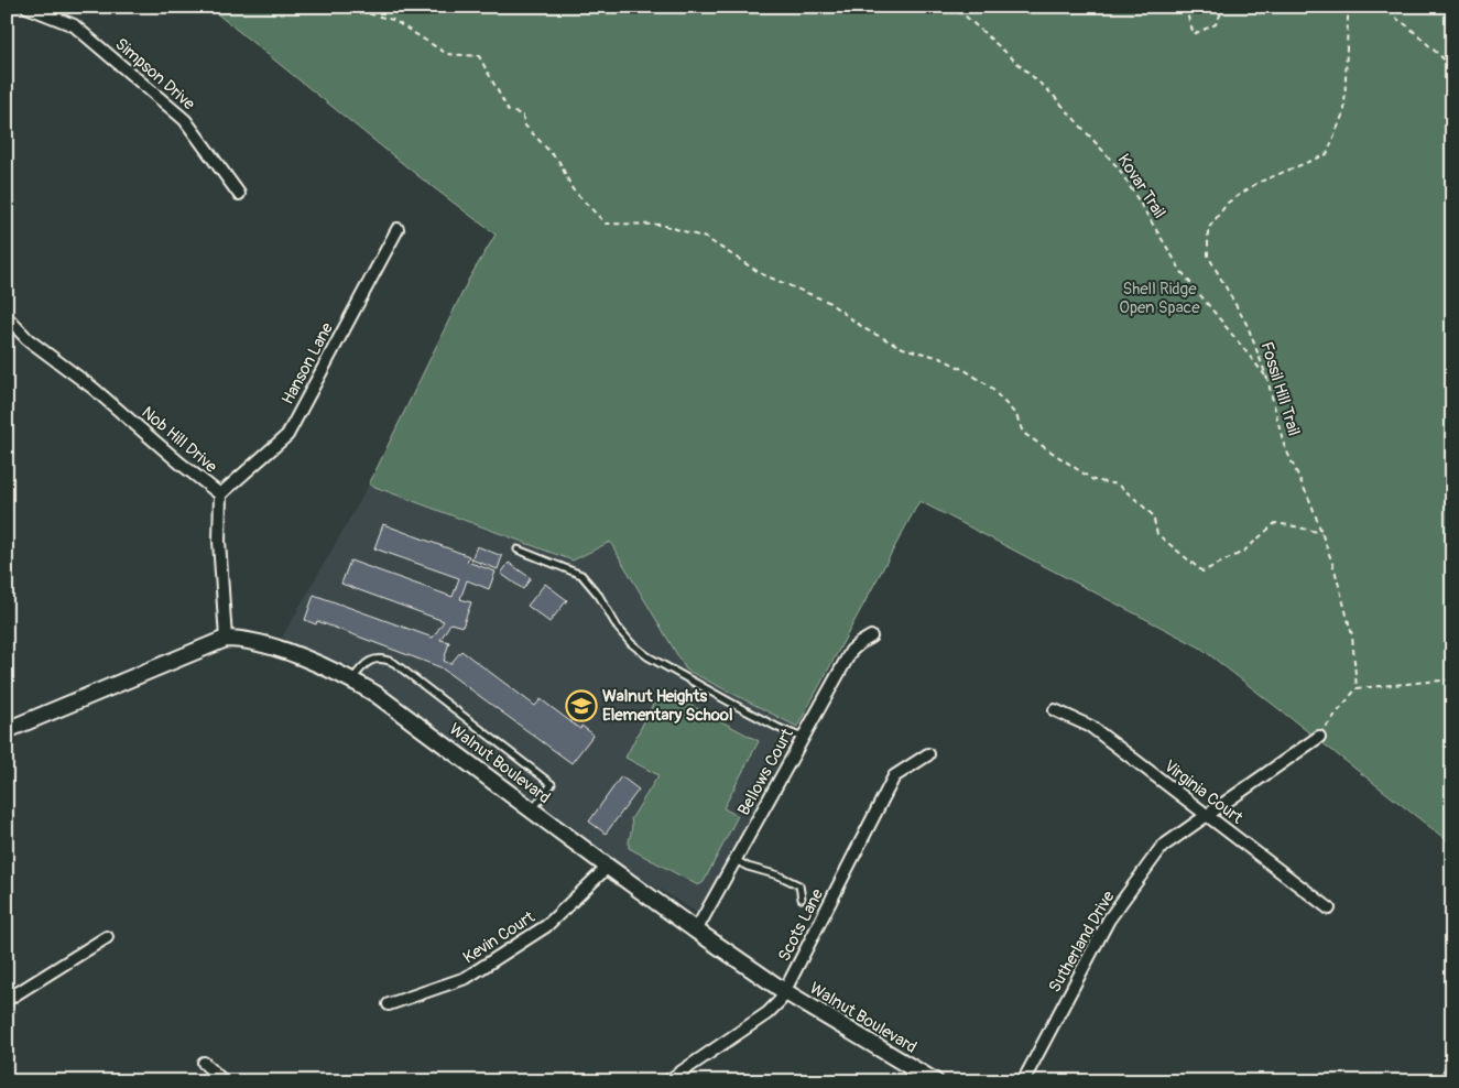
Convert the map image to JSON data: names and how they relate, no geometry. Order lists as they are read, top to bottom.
{
  "streets": {
    "street": [
      "Simpson Drive",
      "Hanson Lane",
      "Nob Hill Drive",
      "Walnut Boulevard",
      "Bellows Court",
      "Virginia Court",
      "Scots Lane",
      "Kevin Court",
      "Sutherland Drive"
    ],
    "path": ["Kovar Trail", "Fossil Hill Trail"]
  },
  "crossings": [
    ["Kovar Trail", "Fossil Hill Trail"],
    ["Hanson Lane", "Nob Hill Drive"],
    ["Nob Hill Drive", "Walnut Boulevard"],
    ["Walnut Boulevard", "Bellows Court"],
    ["Walnut Boulevard", "Scots Lane"],
    ["Walnut Boulevard", "Kevin Court"],
    ["Virginia Court", "Sutherland Drive"]
  ],
  "parks": ["Shell Ridge Open Space"],
  "places": {
    "school or university": ["Walnut Heights Elementary School"]
  }
}
